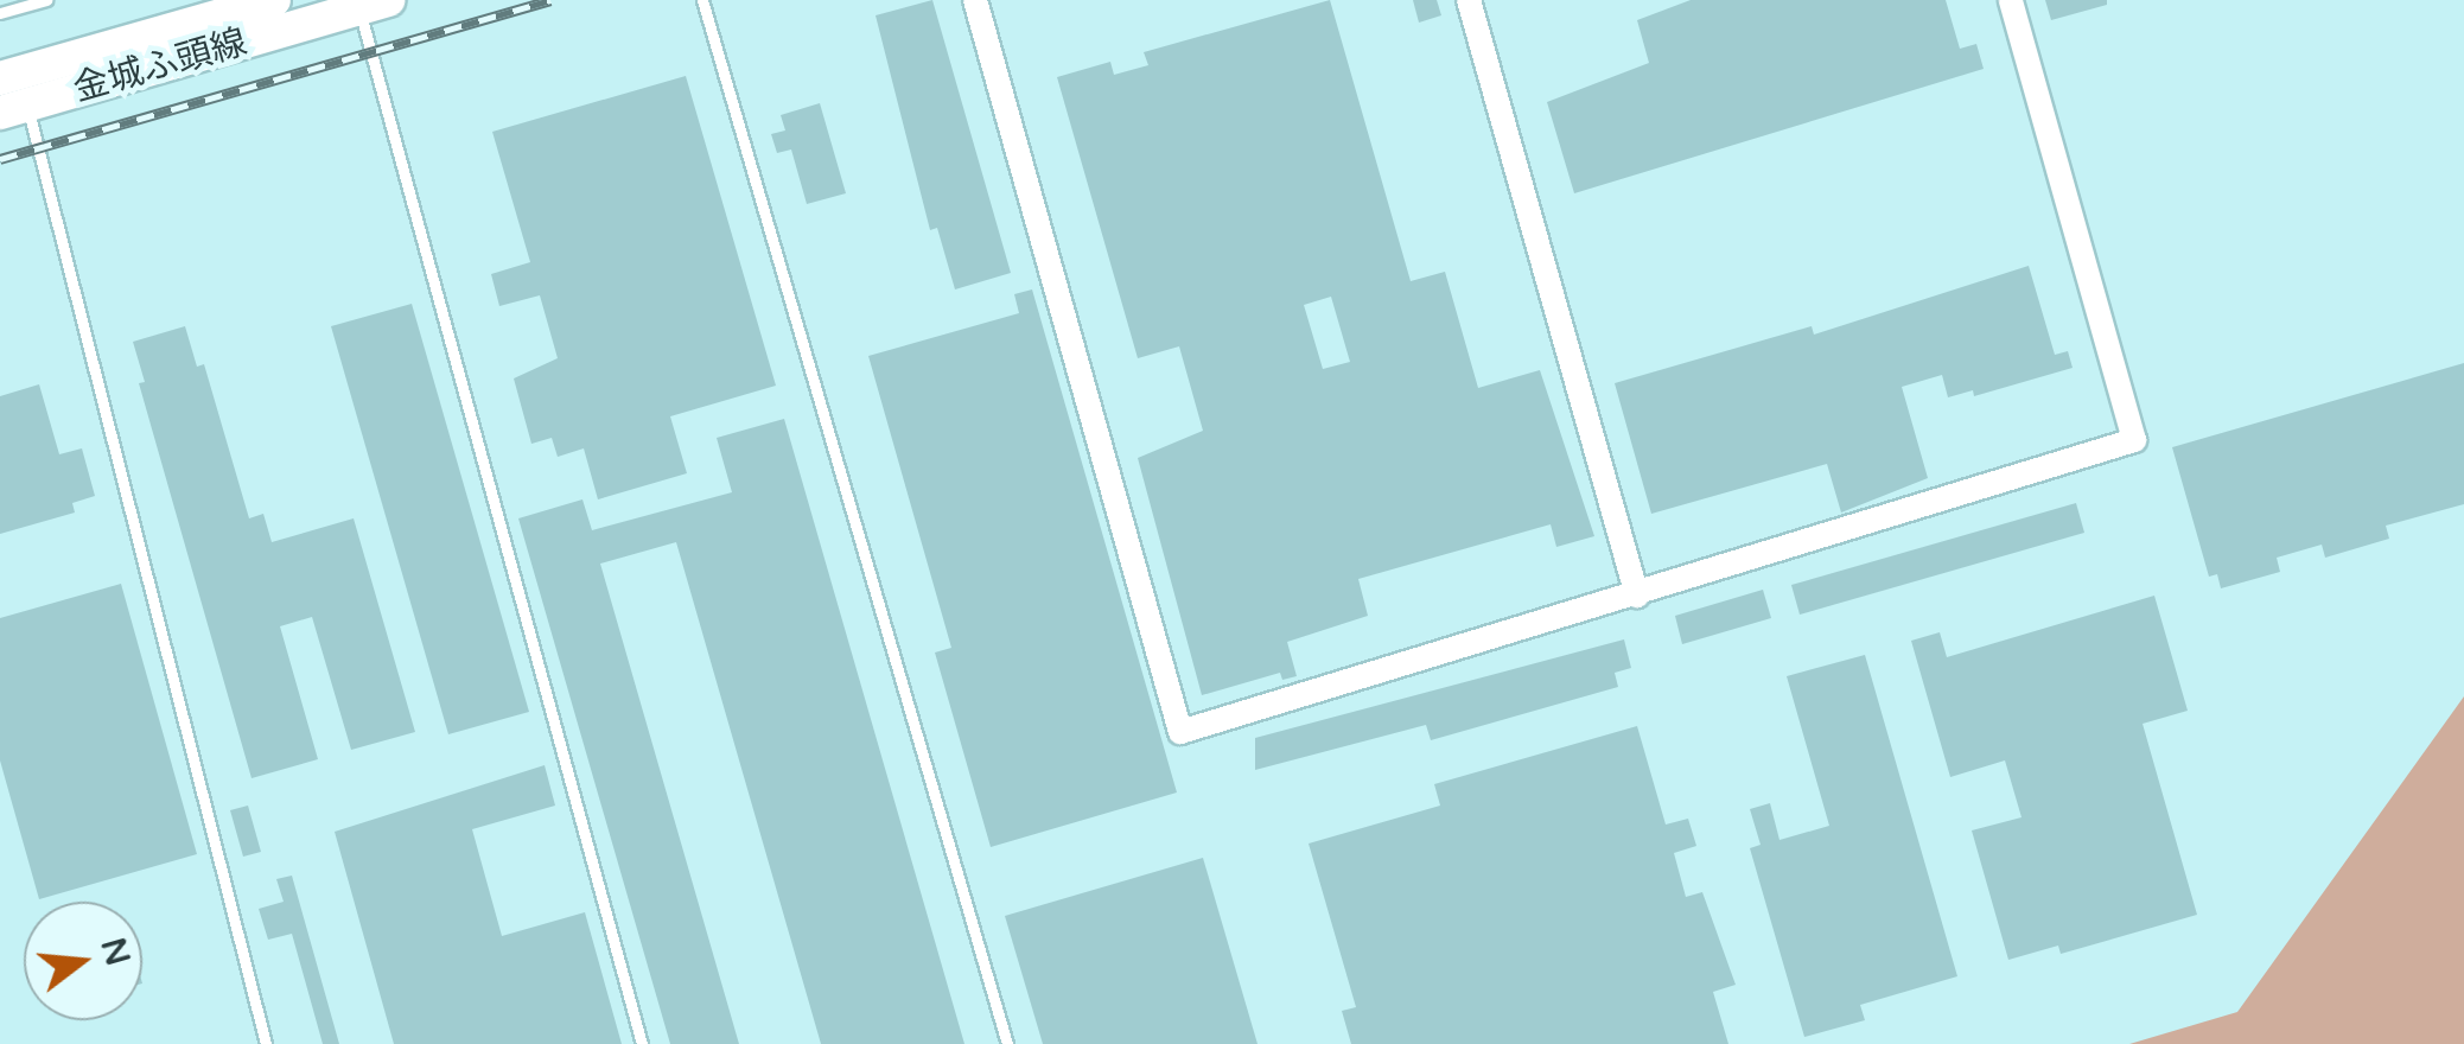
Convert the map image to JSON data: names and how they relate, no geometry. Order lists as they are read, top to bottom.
{
  "streets": {
    "main road": ["金城ふ頭線"]
  },
  "north": "right"
}
